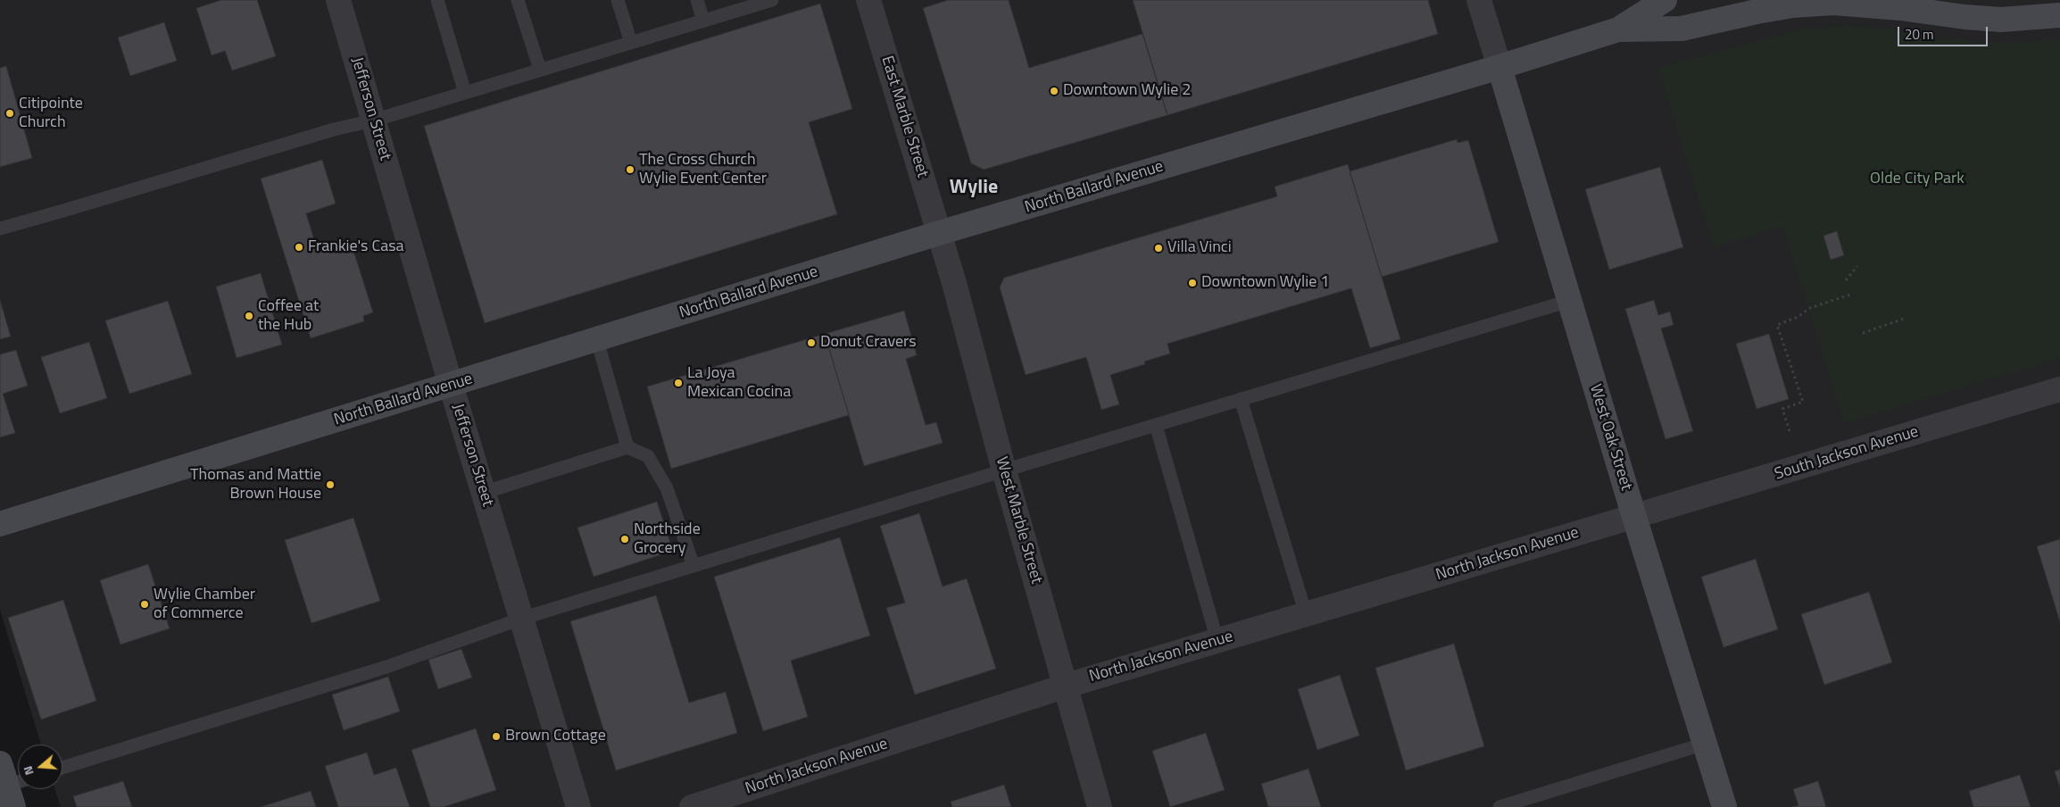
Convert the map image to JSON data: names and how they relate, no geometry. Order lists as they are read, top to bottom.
{
  "streets": {
    "main road": ["North Ballard Avenue", "West Oak Street"],
    "street": [
      "Jefferson Street",
      "East Marble Street",
      "South Jackson Avenue",
      "West Marble Street",
      "North Jackson Avenue"
    ]
  },
  "crossings": [
    ["Jefferson Street", "North Ballard Avenue"],
    ["East Marble Street", "North Ballard Avenue"],
    ["East Marble Street", "West Marble Street"],
    ["North Ballard Avenue", "West Oak Street"],
    ["North Ballard Avenue", "West Marble Street"],
    ["West Oak Street", "South Jackson Avenue"],
    ["West Oak Street", "North Jackson Avenue"],
    ["South Jackson Avenue", "North Jackson Avenue"],
    ["West Marble Street", "North Jackson Avenue"]
  ],
  "districts": ["Wylie"],
  "parks": ["Olde City Park"],
  "places": [
    "Downtown Wylie 2",
    "Citipointe Church",
    "The Cross Church Wylie Event Center",
    "Frankie's Casa",
    "Villa Vinci",
    "Downtown Wylie 1",
    "Coffee at the Hub",
    "Donut Cravers",
    "La Joya Mexican Cocina",
    "Thomas and Mattie Brown House",
    "Northside Grocery",
    "Wylie Chamber of Commerce",
    "Brown Cottage"
  ],
  "scale_bar": "20 m",
  "north": "left"
}
